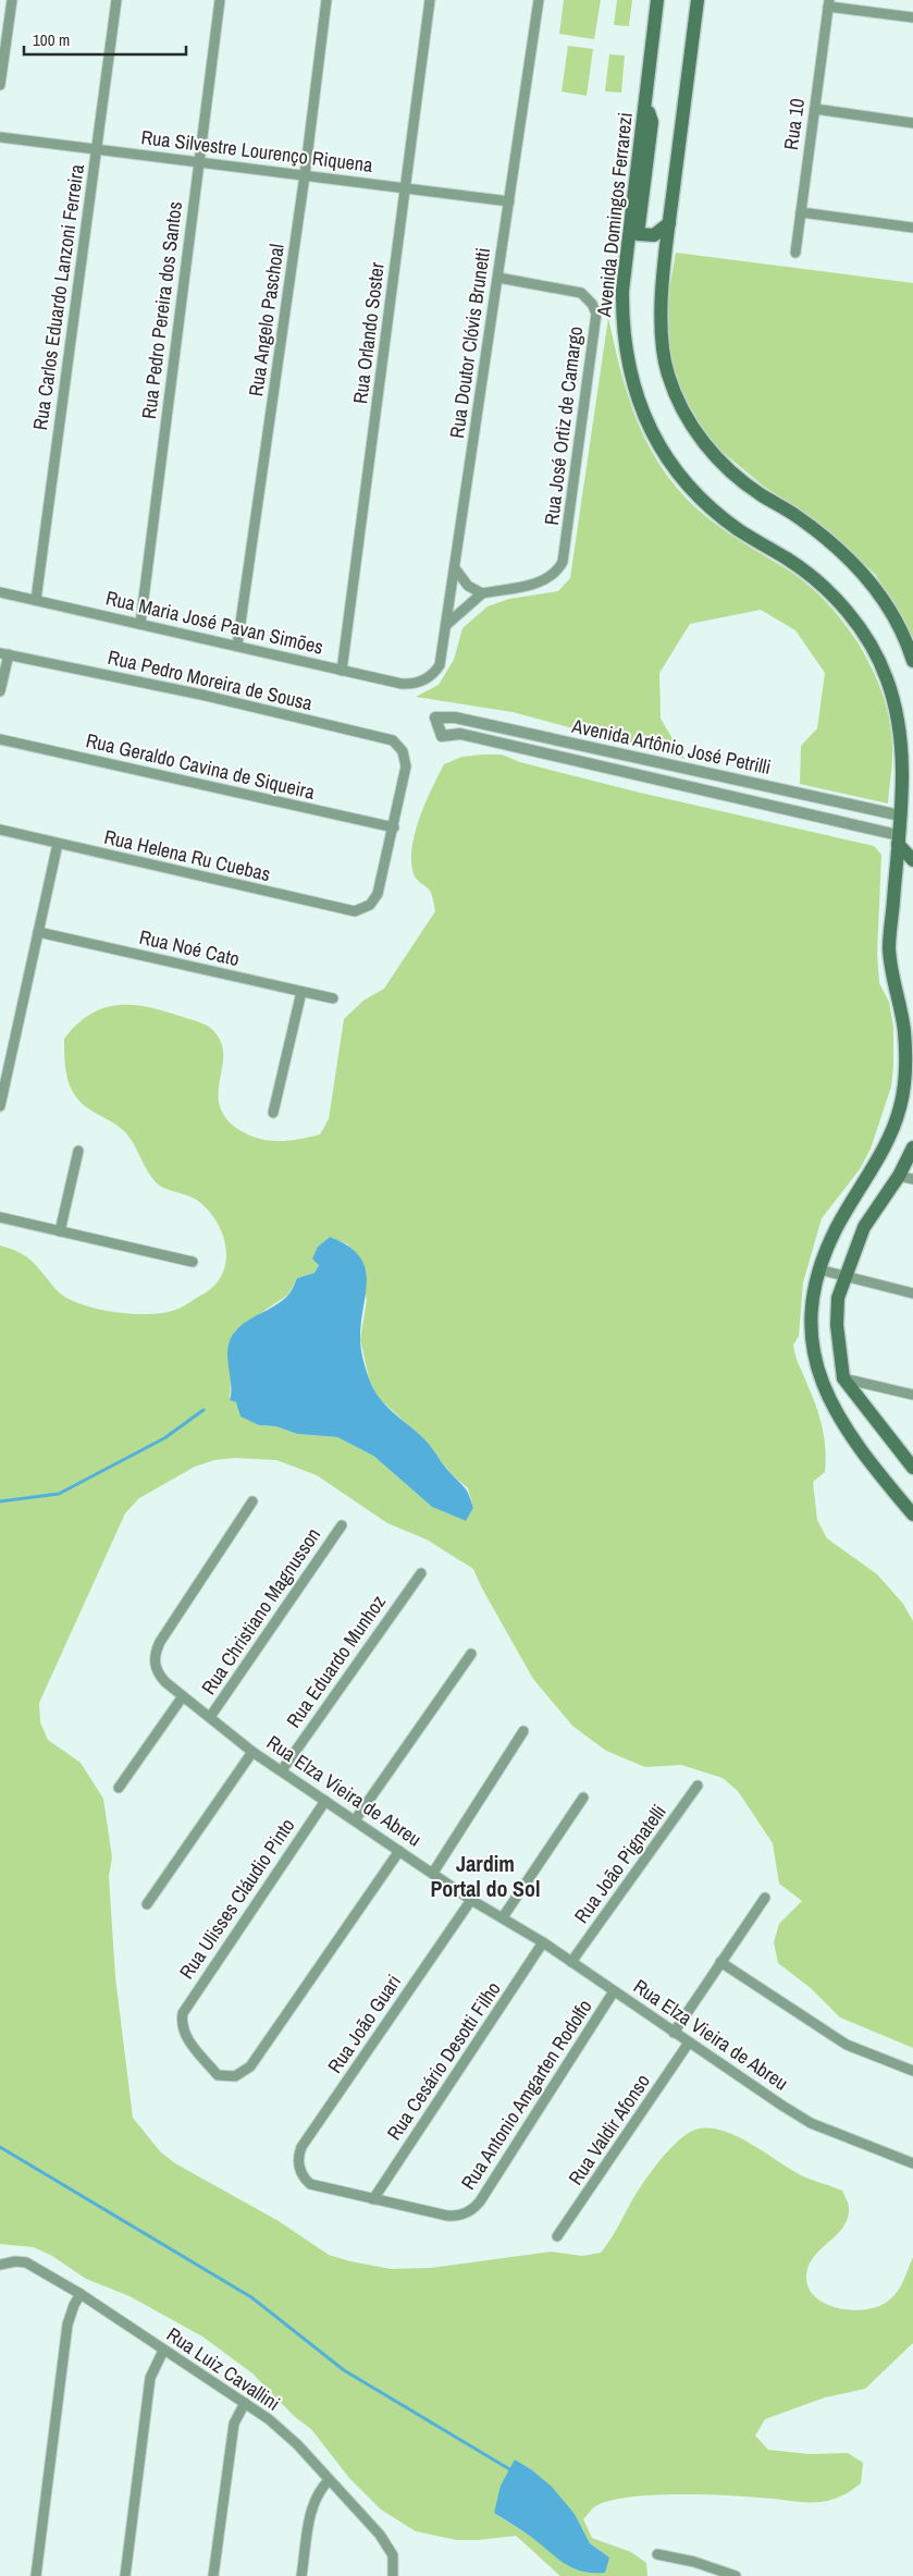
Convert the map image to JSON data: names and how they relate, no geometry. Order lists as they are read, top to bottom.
{
  "streets": {
    "main road": ["Avenida Domingos Ferrarezi"],
    "street": [
      "Rua 10",
      "Rua Silvestre Lourenço Riquena",
      "Rua Carlos Eduardo Lanzoni Ferreira",
      "Rua Pedro Pereira dos Santos",
      "Rua Angelo Paschoal",
      "Rua Orlando Soster",
      "Rua Doutor Clóvis Brunetti",
      "Rua José Ortiz de Camargo",
      "Rua Maria José Pavan Simões",
      "Rua Pedro Moreira de Sousa",
      "Avenida Artônio José Petrilli",
      "Rua Geraldo Cavina de Siqueira",
      "Rua Helena Ru Cuebas",
      "Rua Noé Cato",
      "Rua Christiano Magnusson",
      "Rua Eduardo Munhoz",
      "Rua Elza Vieira de Abreu",
      "Rua João Pignatelli",
      "Rua Ulisses Cláudio Pinto",
      "Rua João Guari",
      "Rua Cesário Desotti Filho",
      "Rua Antonio Amgarten Rodolfo",
      "Rua Valdir Afonso",
      "Rua Luiz Cavallini"
    ]
  },
  "crossings": [
    ["Rua Silvestre Lourenço Riquena", "Rua Carlos Eduardo Lanzoni Ferreira"],
    ["Rua Silvestre Lourenço Riquena", "Rua Pedro Pereira dos Santos"],
    ["Rua Silvestre Lourenço Riquena", "Rua Angelo Paschoal"],
    ["Rua Silvestre Lourenço Riquena", "Rua Orlando Soster"],
    ["Rua Silvestre Lourenço Riquena", "Rua Doutor Clóvis Brunetti"],
    ["Avenida Domingos Ferrarezi", "Avenida Artônio José Petrilli"],
    ["Rua Carlos Eduardo Lanzoni Ferreira", "Rua Maria José Pavan Simões"],
    ["Rua Pedro Pereira dos Santos", "Rua Maria José Pavan Simões"],
    ["Rua Angelo Paschoal", "Rua Maria José Pavan Simões"],
    ["Rua Orlando Soster", "Rua Maria José Pavan Simões"],
    ["Rua Doutor Clóvis Brunetti", "Rua José Ortiz de Camargo"],
    ["Rua Doutor Clóvis Brunetti", "Rua Maria José Pavan Simões"],
    ["Rua Pedro Moreira de Sousa", "Rua Geraldo Cavina de Siqueira"],
    ["Rua Pedro Moreira de Sousa", "Rua Helena Ru Cuebas"],
    ["Rua Geraldo Cavina de Siqueira", "Rua Helena Ru Cuebas"],
    ["Rua Christiano Magnusson", "Rua Elza Vieira de Abreu"],
    ["Rua Eduardo Munhoz", "Rua Elza Vieira de Abreu"],
    ["Rua Elza Vieira de Abreu", "Rua João Pignatelli"],
    ["Rua Elza Vieira de Abreu", "Rua Ulisses Cláudio Pinto"],
    ["Rua Elza Vieira de Abreu", "Rua João Guari"],
    ["Rua Elza Vieira de Abreu", "Rua Cesário Desotti Filho"],
    ["Rua Elza Vieira de Abreu", "Rua Antonio Amgarten Rodolfo"],
    ["Rua Elza Vieira de Abreu", "Rua Valdir Afonso"],
    ["Rua João Guari", "Rua Cesário Desotti Filho"],
    ["Rua João Guari", "Rua Antonio Amgarten Rodolfo"],
    ["Rua Cesário Desotti Filho", "Rua Antonio Amgarten Rodolfo"]
  ],
  "districts": ["Jardim Portal do Sol"],
  "scale_bar": "100 m"
}
